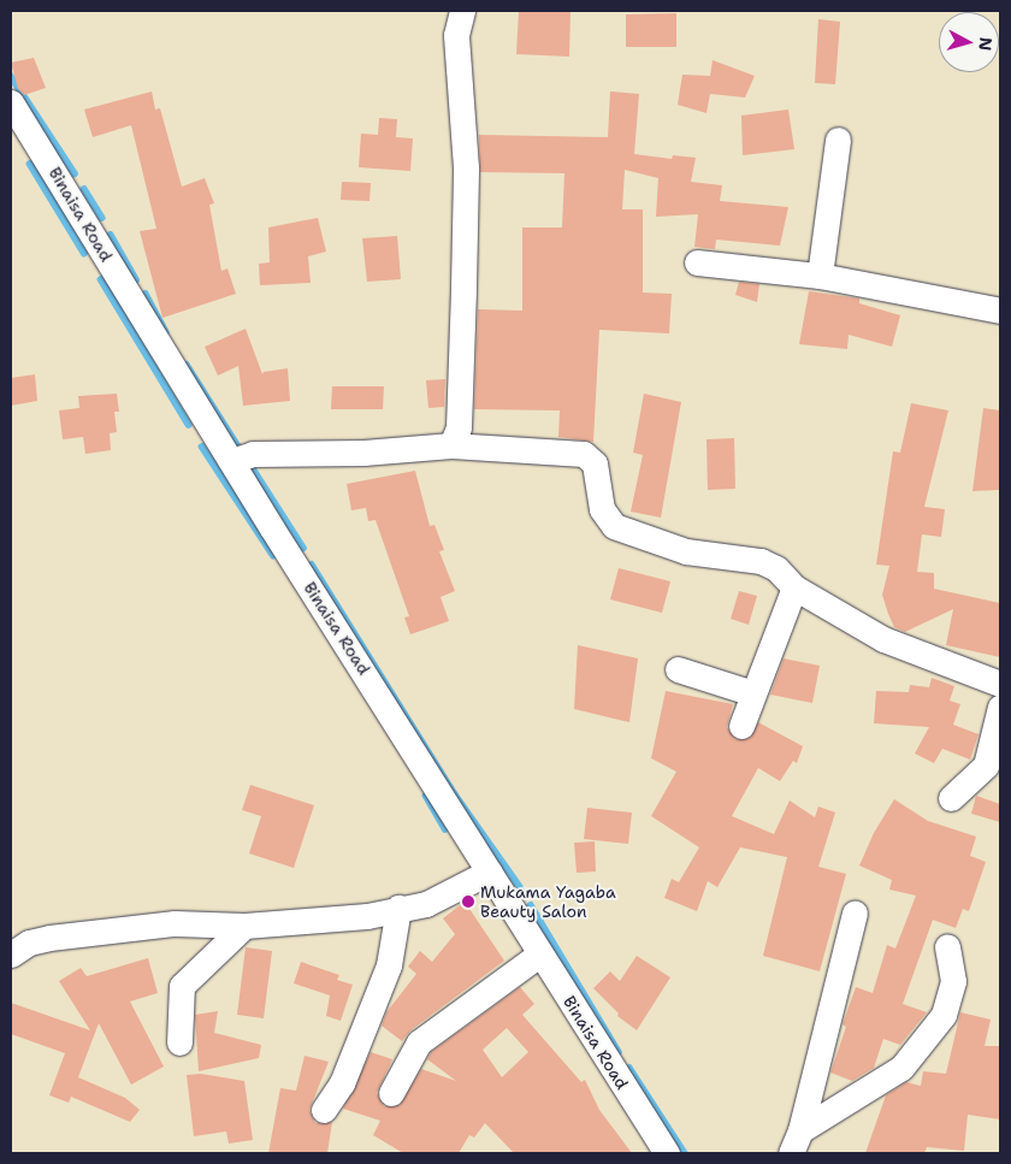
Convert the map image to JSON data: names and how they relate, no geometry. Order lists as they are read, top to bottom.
{
  "streets": {
    "street": ["Binaisa Road"]
  },
  "places": ["Mukama Yagaba Beauty Salon"],
  "north": "right"
}
